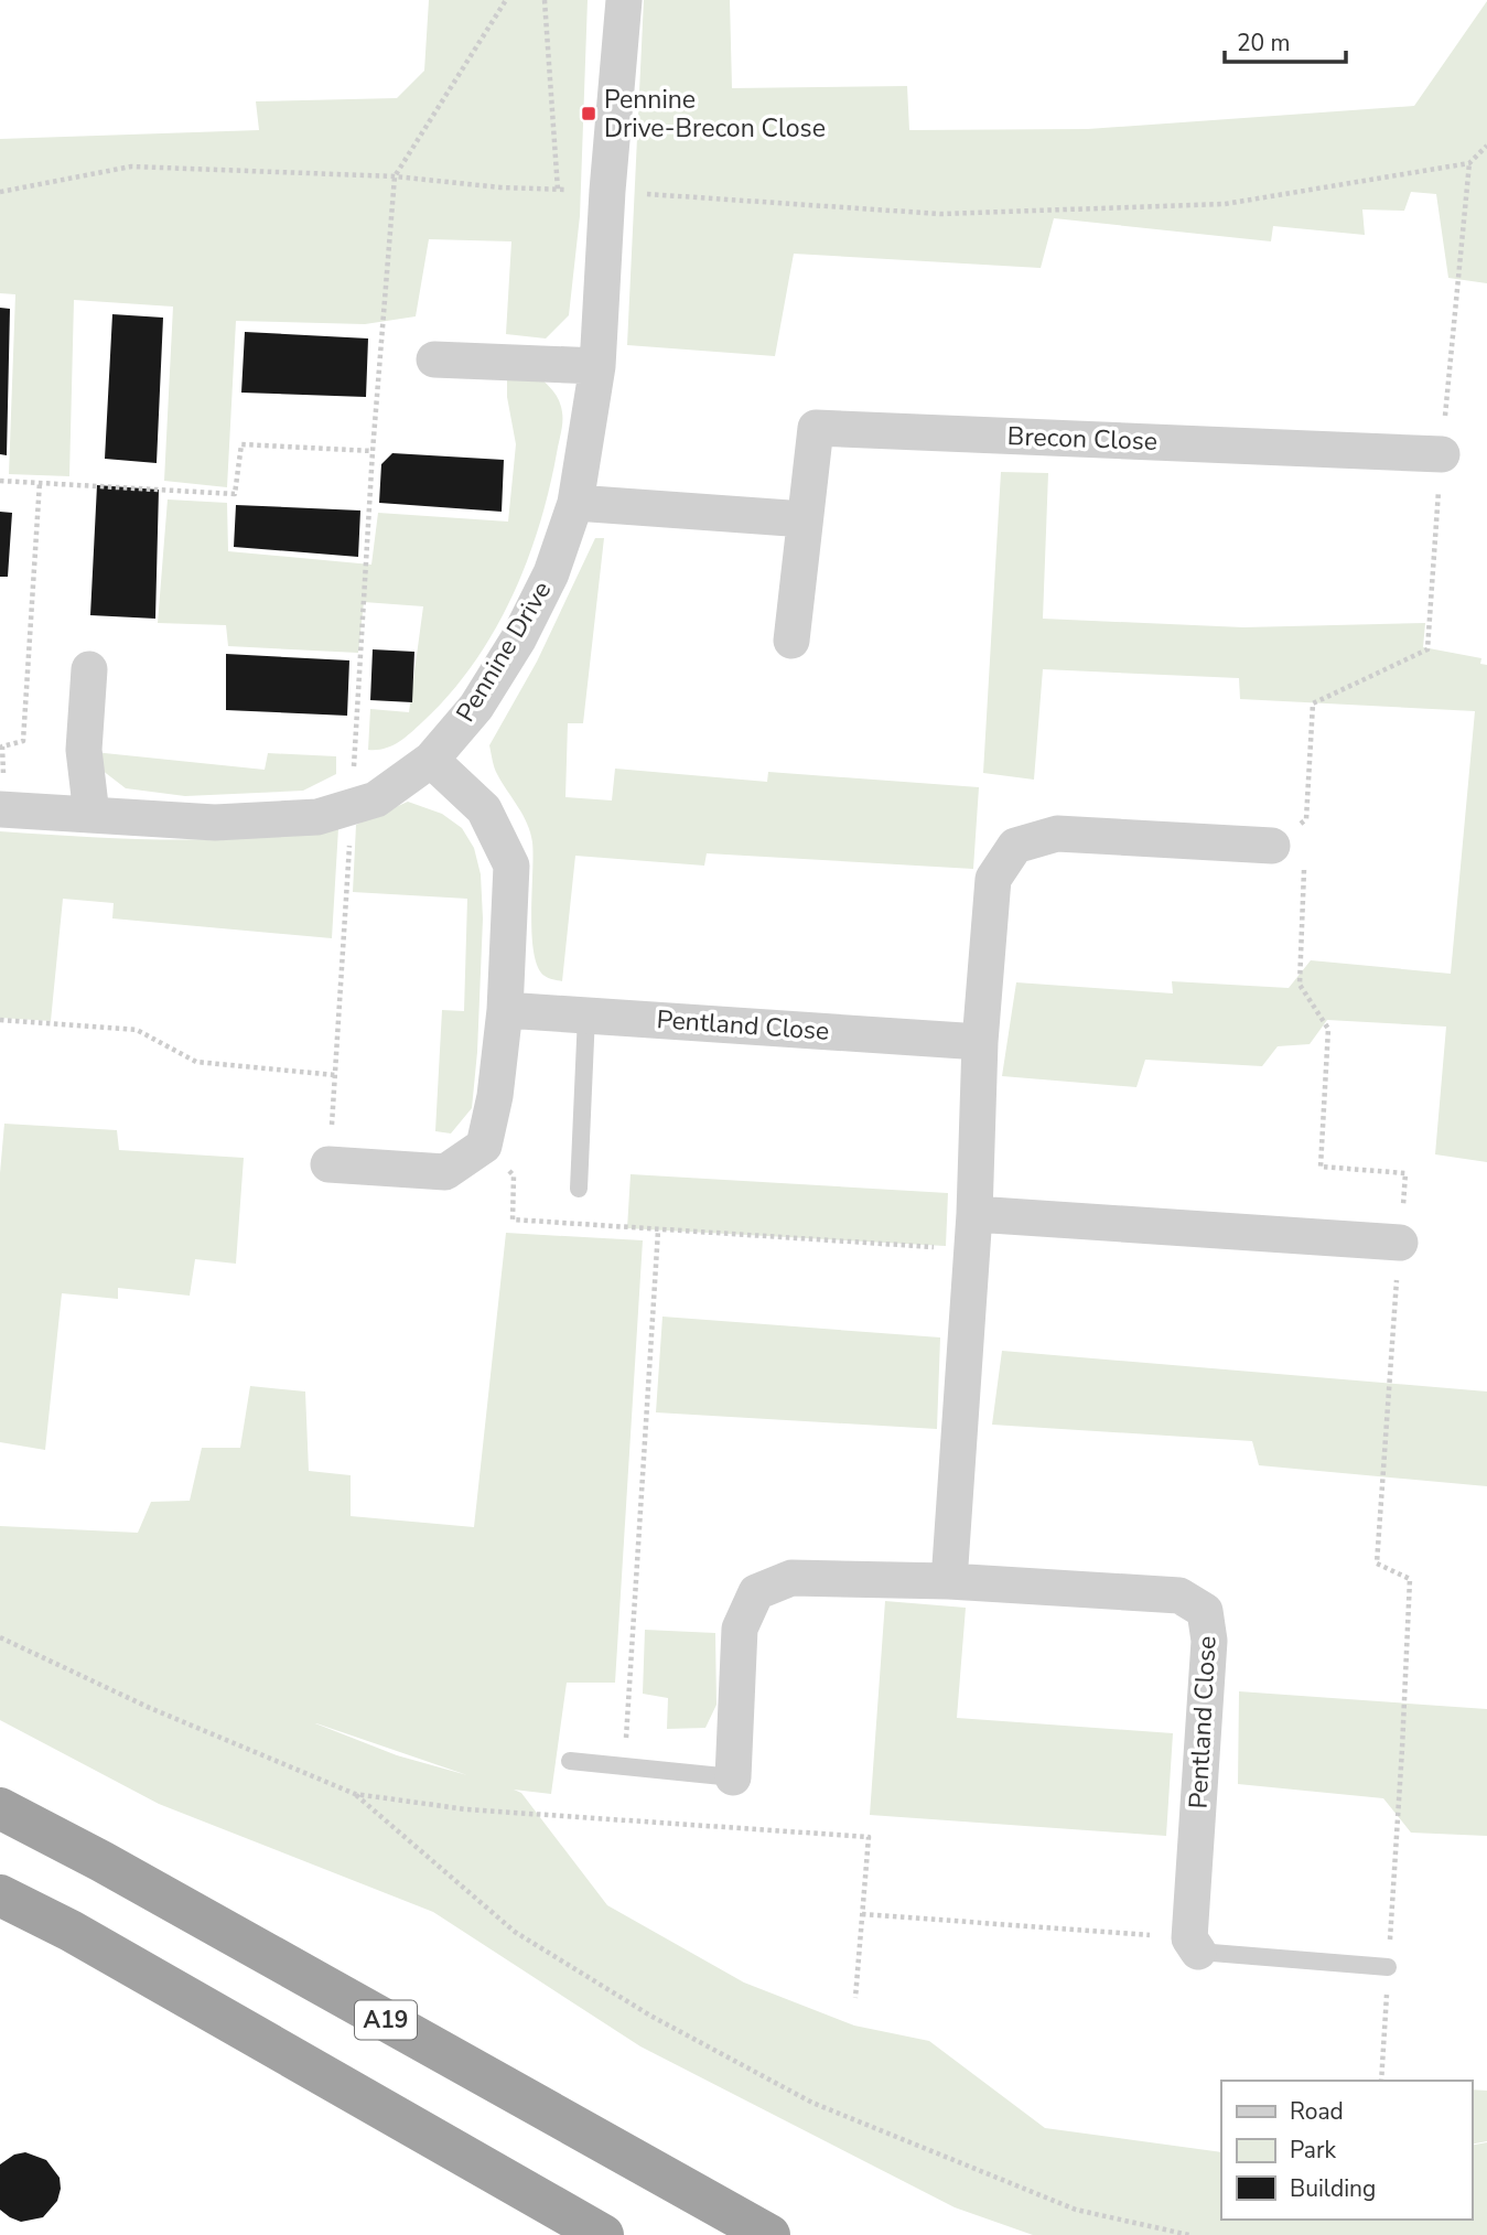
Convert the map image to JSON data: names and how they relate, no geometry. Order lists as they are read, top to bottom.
{
  "streets": {
    "highway": ["A19"],
    "street": ["Brecon Close", "Pennine Drive", "Pentland Close"]
  },
  "places": {
    "transit": ["Pennine Drive-Brecon Close"]
  },
  "legend": ["Road", "Park", "Building"],
  "scale_bar": "20 m"
}
